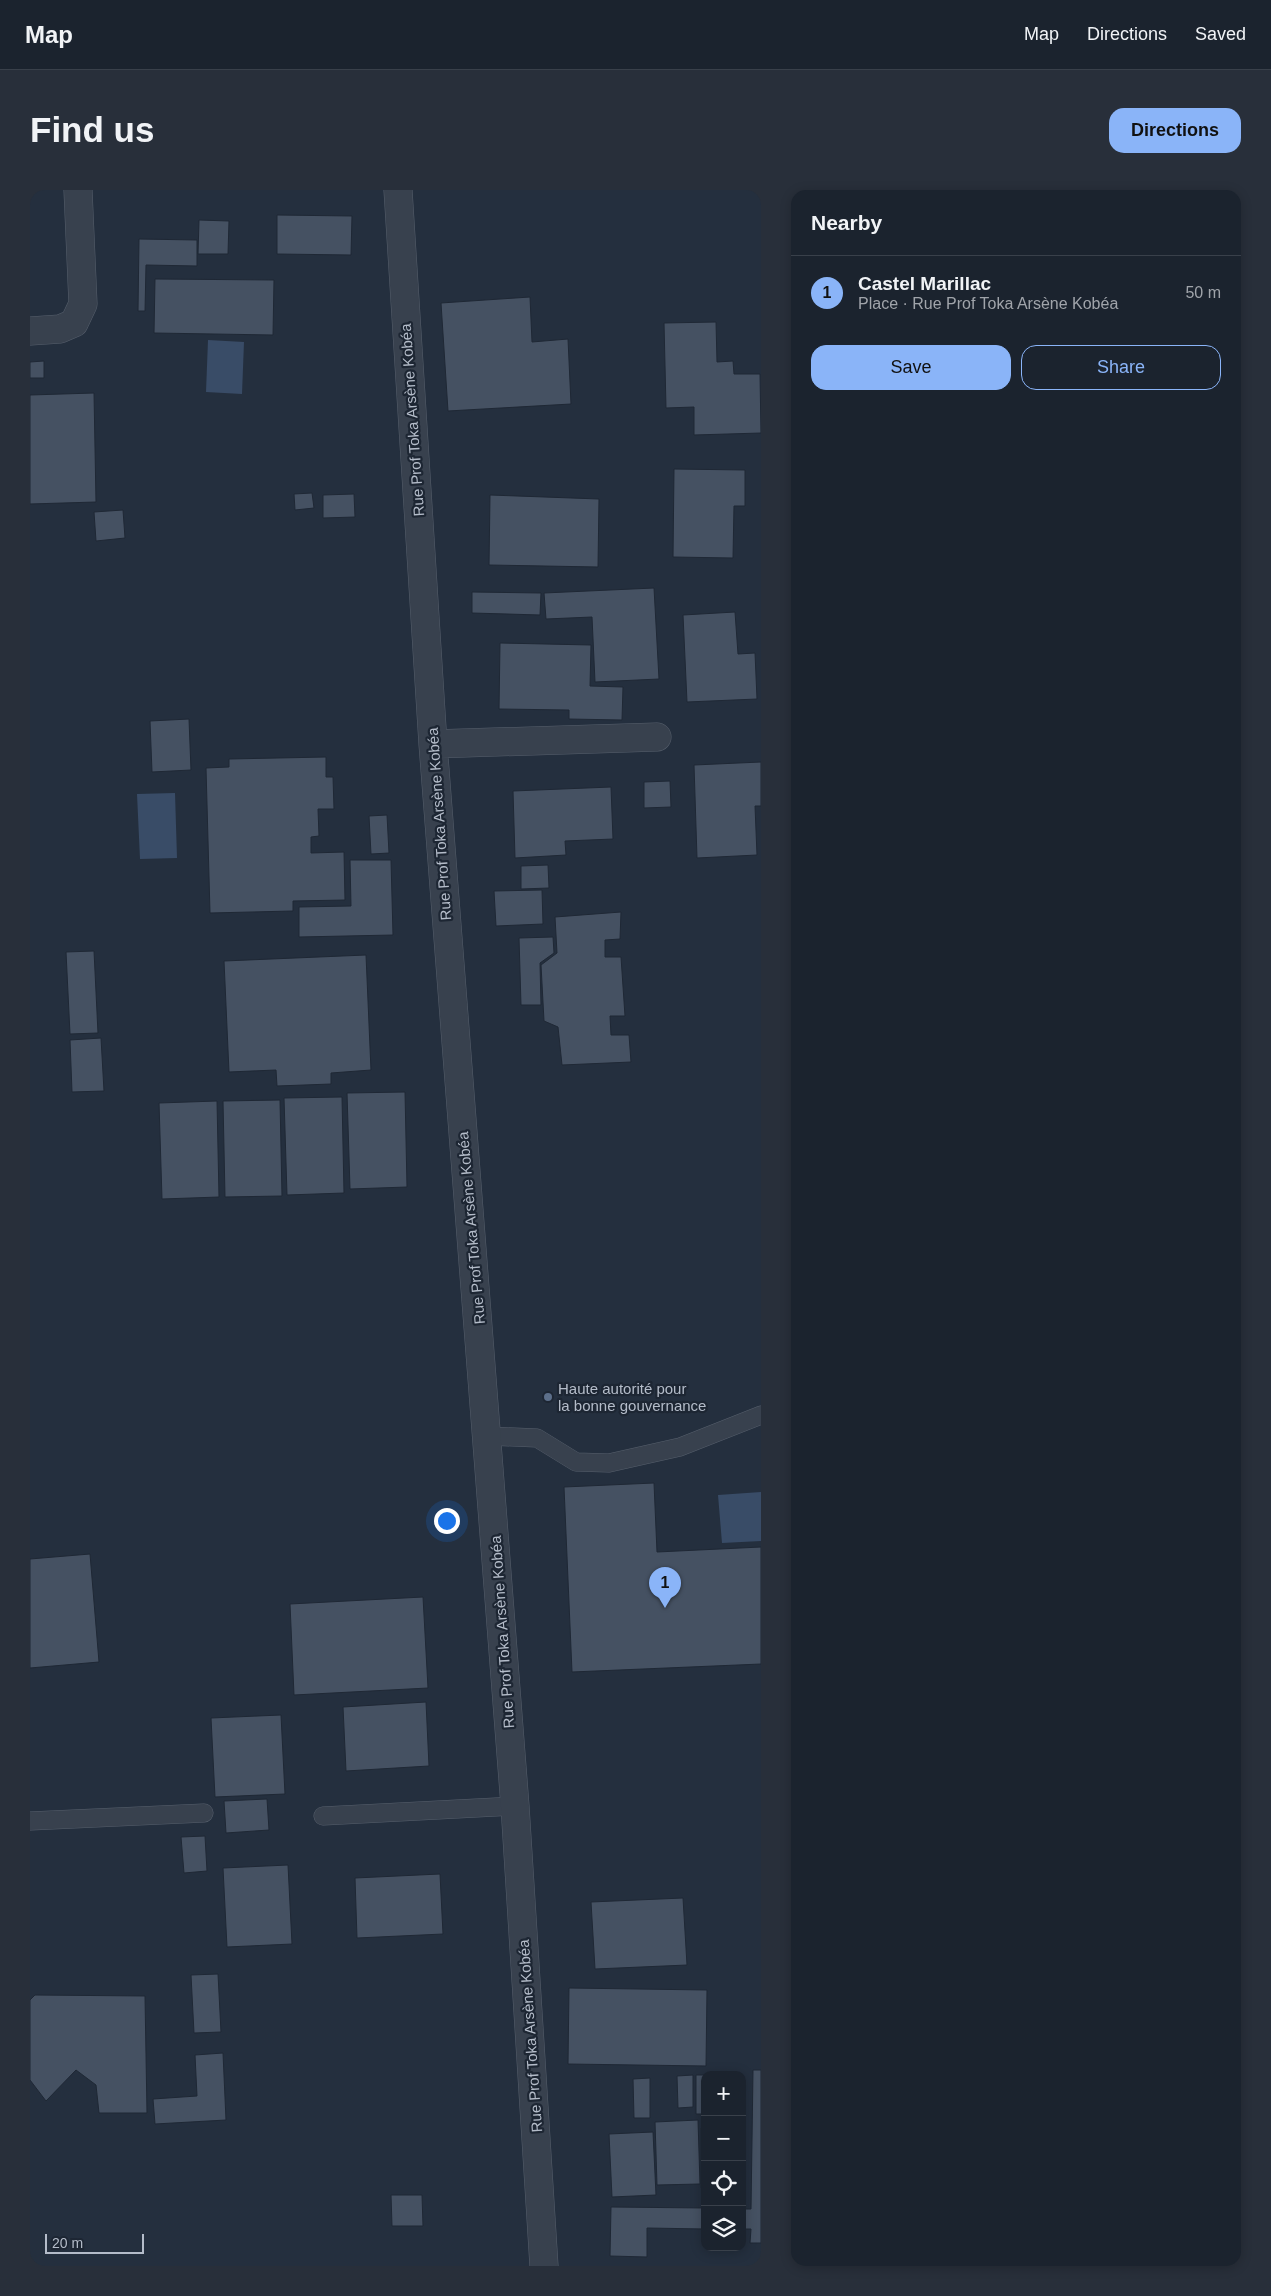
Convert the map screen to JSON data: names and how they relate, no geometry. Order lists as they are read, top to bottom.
{
  "streets": {
    "street": ["Rue Prof Toka Arsène Kobéa"]
  },
  "places": ["Haute autorité pour la bonne gouvernance"],
  "scale_bar": "20 m",
  "page": {
    "header": "Map",
    "nav": ["Map", "Directions", "Saved"],
    "buttons": [
      "Directions",
      ["Save", "Share"]
    ],
    "title": "Find us",
    "heading": "Nearby",
    "list": [
      {
        "mark": "1",
        "name": "Castel Marillac",
        "note": "Place · Rue Prof Toka Arsène Kobéa",
        "value": "50 m"
      }
    ],
    "pins": "1",
    "map_buttons": ["+", "−"],
    "scale": "20 m"
  }
}
